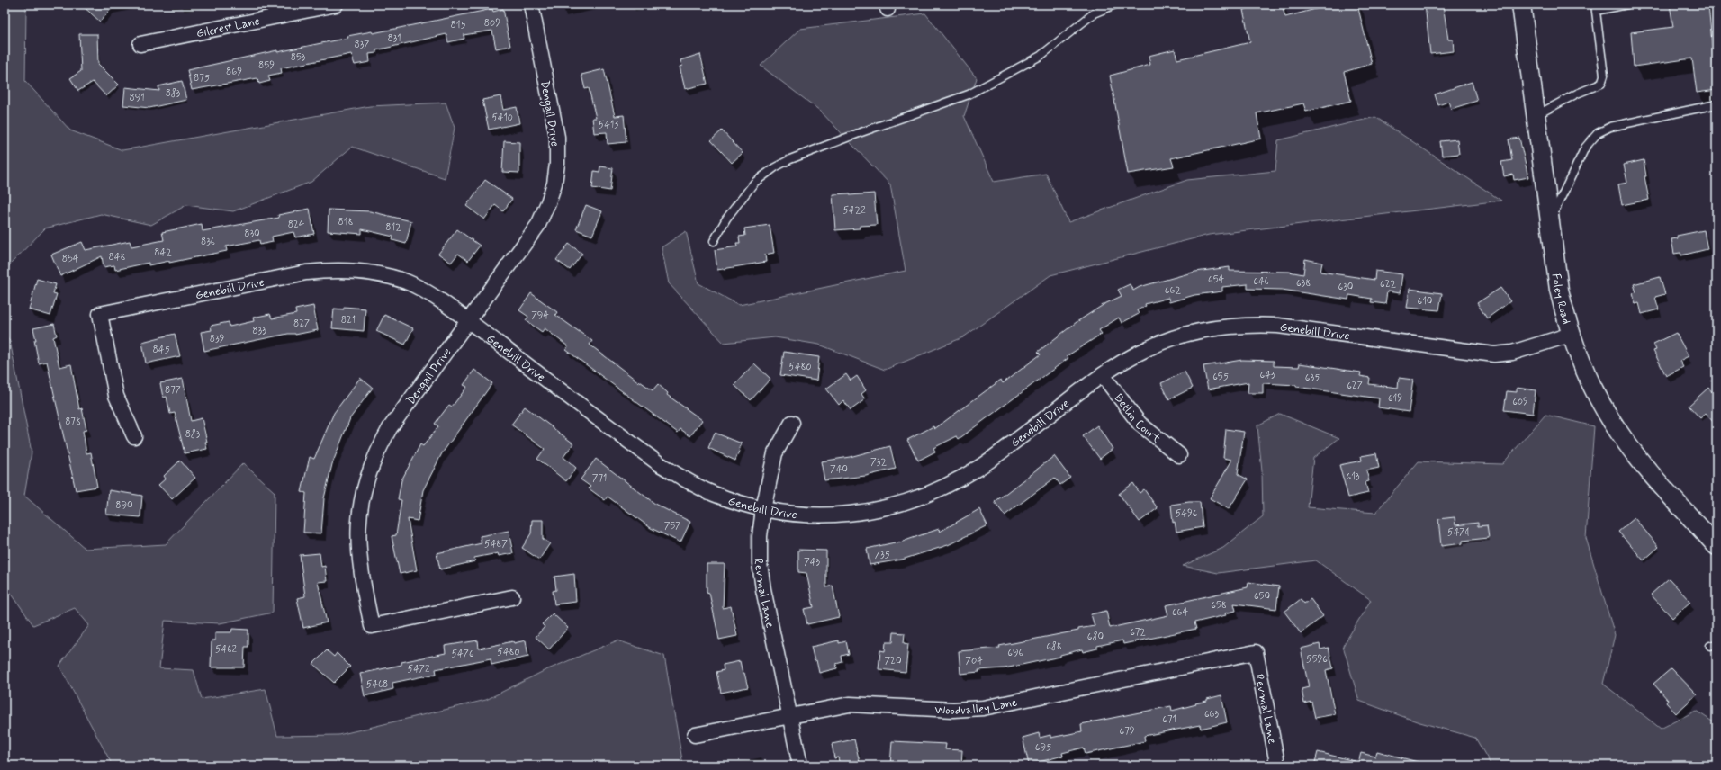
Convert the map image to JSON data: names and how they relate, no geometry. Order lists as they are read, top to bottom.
{
  "streets": {
    "street": [
      "Gilcrest Lane",
      "Dengail Drive",
      "Genebill Drive",
      "Foley Road",
      "Betlin Court",
      "Revmal Lane",
      "Woodvalley Lane"
    ]
  },
  "crossings": [
    ["Dengail Drive", "Genebill Drive"],
    ["Genebill Drive", "Foley Road"],
    ["Genebill Drive", "Betlin Court"],
    ["Genebill Drive", "Revmal Lane"],
    ["Revmal Lane", "Woodvalley Lane"]
  ],
  "house_numbers": [
    "809",
    "815",
    "831",
    "837",
    "853",
    "859",
    "869",
    "875",
    "883",
    "891",
    "5410",
    "5413",
    "5422",
    "818",
    "824",
    "812",
    "830",
    "836",
    "842",
    "848",
    "854",
    "654",
    "646",
    "638",
    "622",
    "630",
    "662",
    "610",
    "794",
    "821",
    "827",
    "833",
    "839",
    "845",
    "5480",
    "643",
    "655",
    "635",
    "627",
    "877",
    "619",
    "609",
    "878",
    "883",
    "732",
    "740",
    "613",
    "771",
    "890",
    "5496",
    "757",
    "5474",
    "5487",
    "735",
    "743",
    "650",
    "658",
    "664",
    "672",
    "680",
    "688",
    "5462",
    "5480",
    "696",
    "5476",
    "5596",
    "720",
    "704",
    "5472",
    "5468",
    "663",
    "671",
    "679",
    "695"
  ]
}
